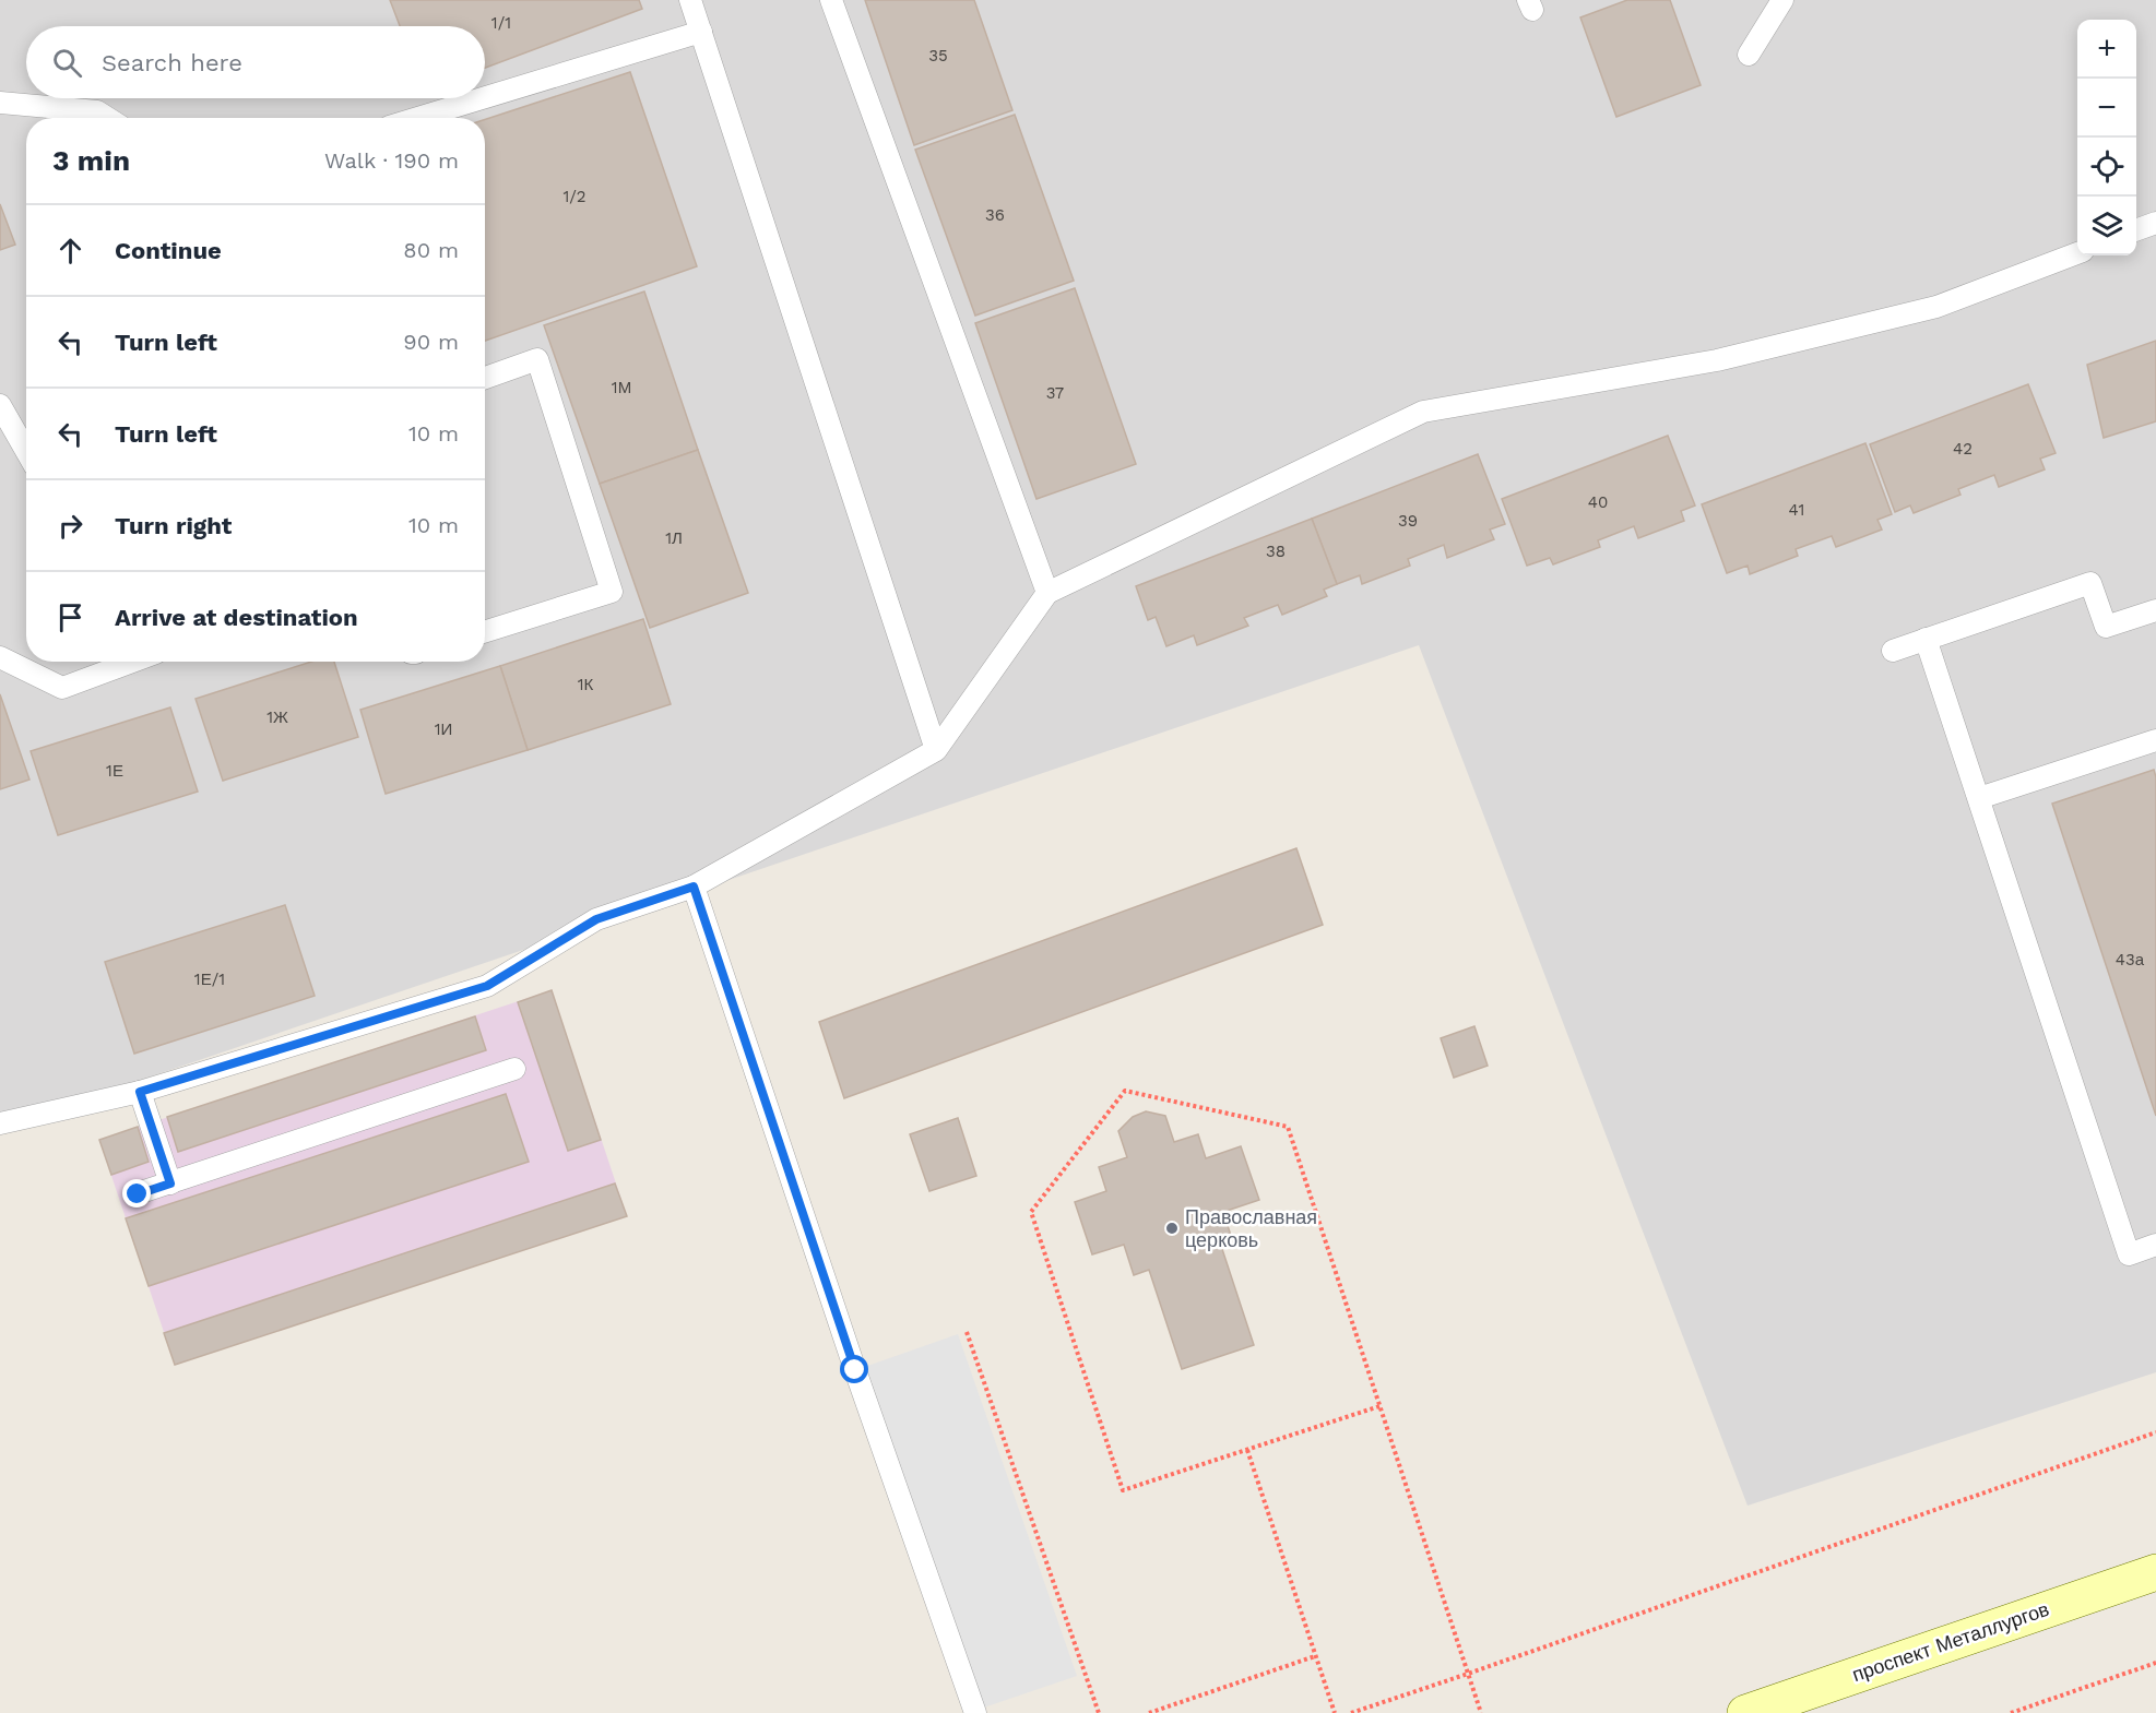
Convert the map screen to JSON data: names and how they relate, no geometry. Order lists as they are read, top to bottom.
{
  "streets": {
    "main road": ["проспект Металлургов"]
  },
  "places": ["Православная церковь"],
  "house_numbers": [
    "1/1",
    "35",
    "1/2",
    "36",
    "1М",
    "37",
    "42",
    "40",
    "41",
    "39",
    "1Л",
    "38",
    "1К",
    "1Ж",
    "1И",
    "1Е",
    "43а",
    "1Е/1"
  ],
  "page": {
    "map_buttons": ["+", "−"],
    "search": "Search here",
    "heading": ["3 min", "Walk · 190 m"],
    "list": [
      ["Continue", "80 m"],
      ["Turn left", "90 m"],
      ["Turn left", "10 m"],
      ["Turn right", "10 m"],
      "Arrive at destination"
    ]
  }
}
